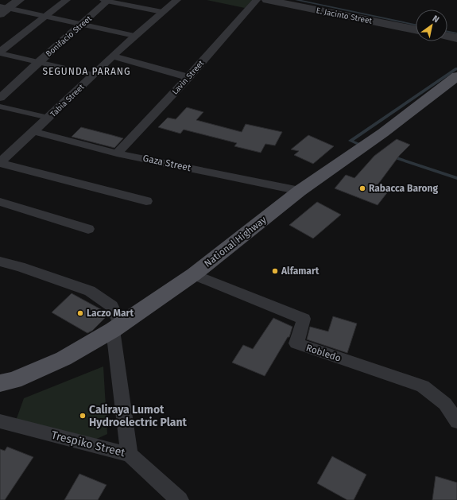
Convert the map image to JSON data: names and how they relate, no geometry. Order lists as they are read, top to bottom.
{
  "streets": {
    "main road": ["National Highway"],
    "street": [
      "E. Jacinto Street",
      "Bonifacio Street",
      "Lavin Street",
      "Tabia Street",
      "Gaza Street",
      "Robledo",
      "Trespiko Street"
    ]
  },
  "crossings": [
    ["Lavin Street", "Gaza Street"],
    ["Tabia Street", "Gaza Street"],
    ["Gaza Street", "National Highway"],
    ["National Highway", "Robledo"],
    ["National Highway", "Trespiko Street"]
  ],
  "districts": ["SEGUNDA PARANG"],
  "places": [
    "Rabacca Barong",
    "Alfamart",
    "Laczo Mart",
    "Caliraya Lumot Hydroelectric Plant"
  ],
  "north": "top right"
}
